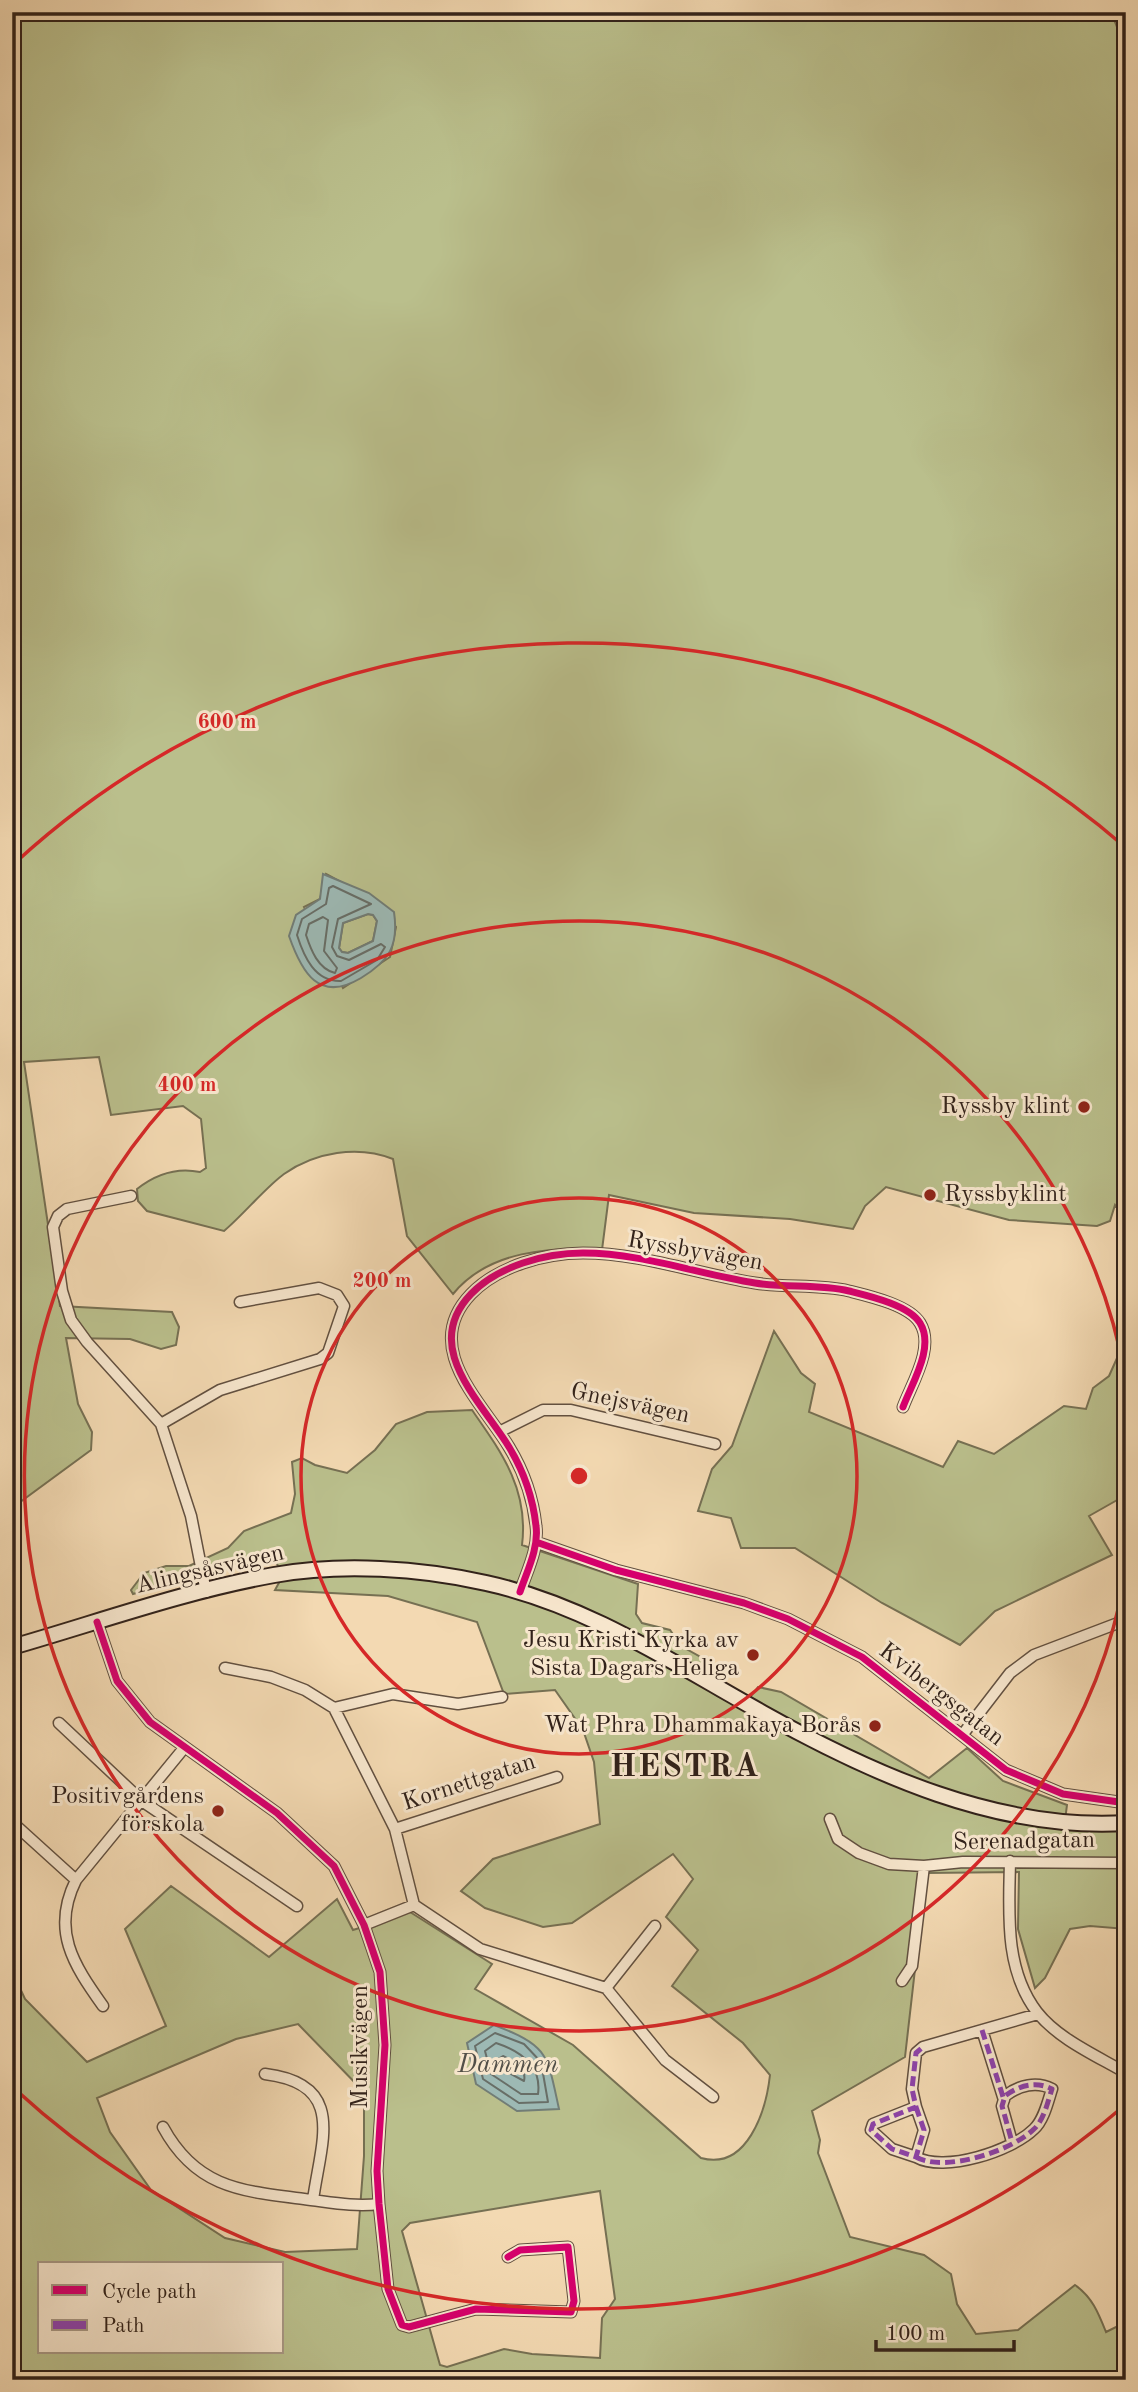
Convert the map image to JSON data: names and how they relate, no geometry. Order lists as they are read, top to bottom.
{
  "streets": {
    "main road": ["Alingsåsvägen"],
    "street": [
      "Ryssbyvägen",
      "Gnejsvägen",
      "Kvibergsgatan",
      "Kornettgatan",
      "Serenadgatan",
      "Musikvägen"
    ]
  },
  "crossings": [
    ["Ryssbyvägen", "Gnejsvägen"],
    ["Ryssbyvägen", "Alingsåsvägen"],
    ["Ryssbyvägen", "Kvibergsgatan"],
    ["Alingsåsvägen", "Musikvägen"]
  ],
  "districts": ["HESTRA"],
  "water": ["Dammen"],
  "places": [
    "Ryssby klint",
    "Ryssbyklint",
    "Jesu Kristi Kyrka av Sista Dagars Heliga",
    "Wat Phra Dhammakaya Borås",
    "Positivgårdens förskola"
  ],
  "legend": ["Cycle path", "Path"],
  "scale_bar": "100 m",
  "rings": ["600 m", "400 m", "200 m"]
}
